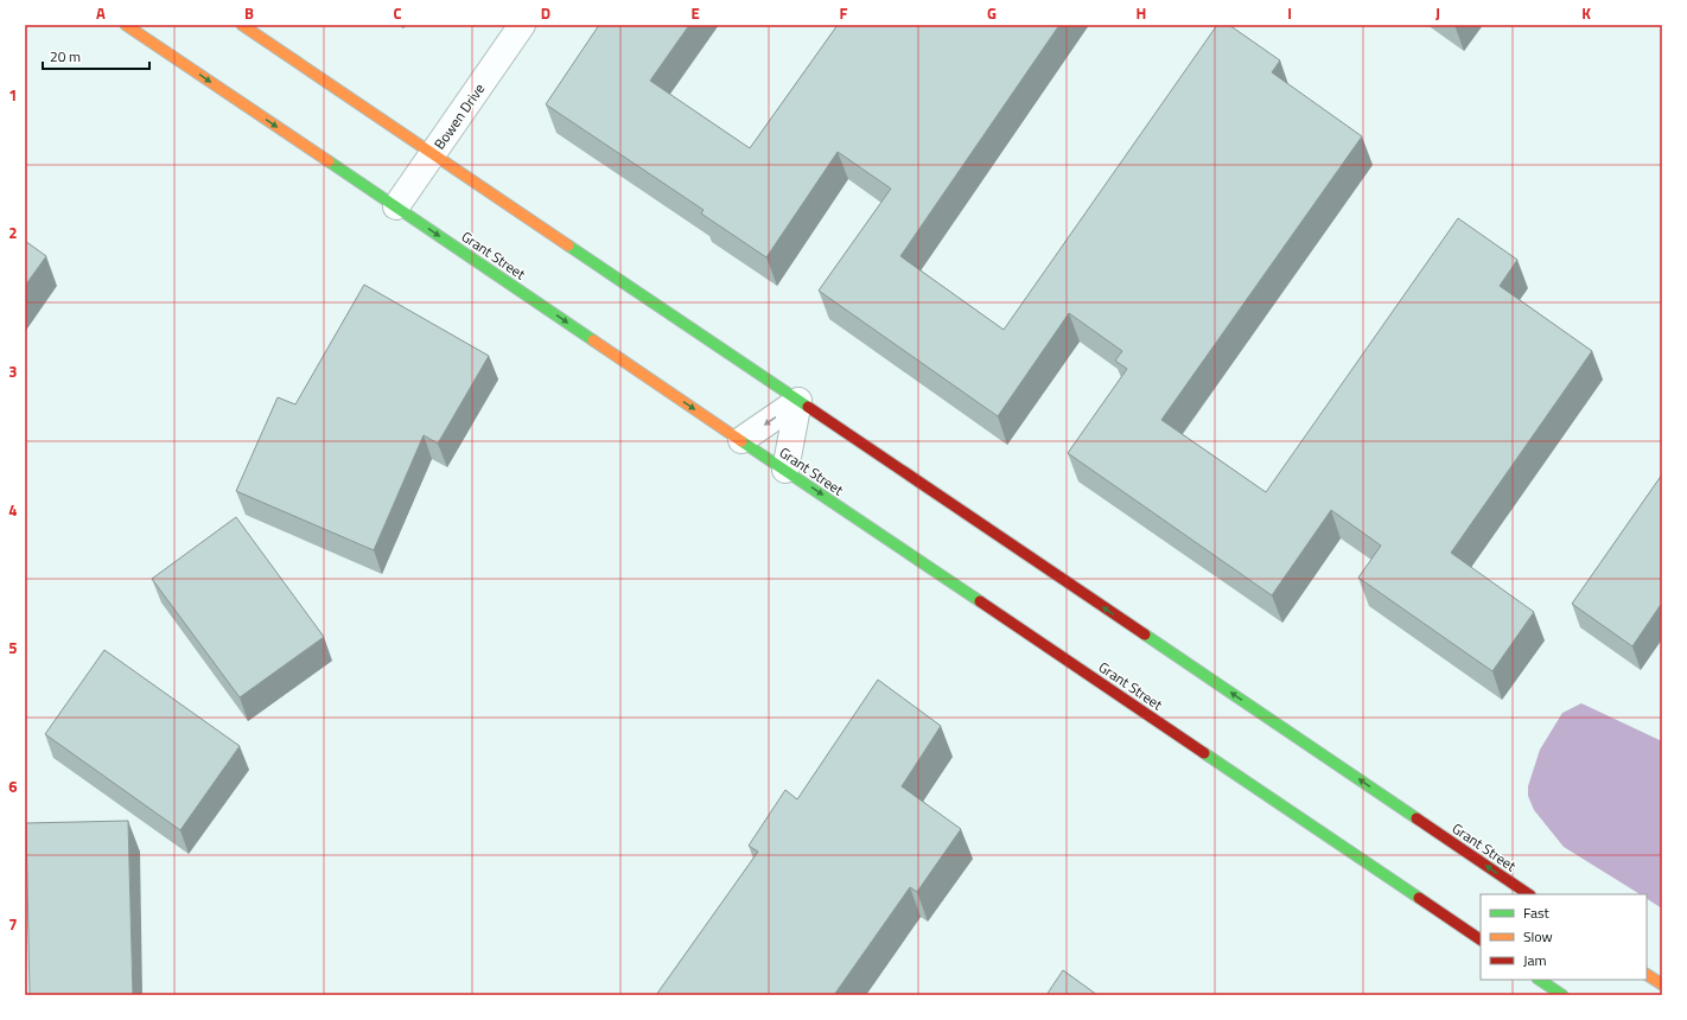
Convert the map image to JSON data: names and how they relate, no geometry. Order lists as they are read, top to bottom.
{
  "streets": {
    "street": ["Bowen Drive", "Grant Street"]
  },
  "crossings": [
    ["Bowen Drive", "Grant Street"]
  ],
  "legend": ["Fast", "Slow", "Jam"],
  "scale_bar": "20 m",
  "grid": {
    "columns": [
      "A",
      "B",
      "C",
      "D",
      "E",
      "F",
      "G",
      "H",
      "I",
      "J",
      "K"
    ],
    "rows": [
      "1",
      "2",
      "3",
      "4",
      "5",
      "6",
      "7"
    ]
  }
}
